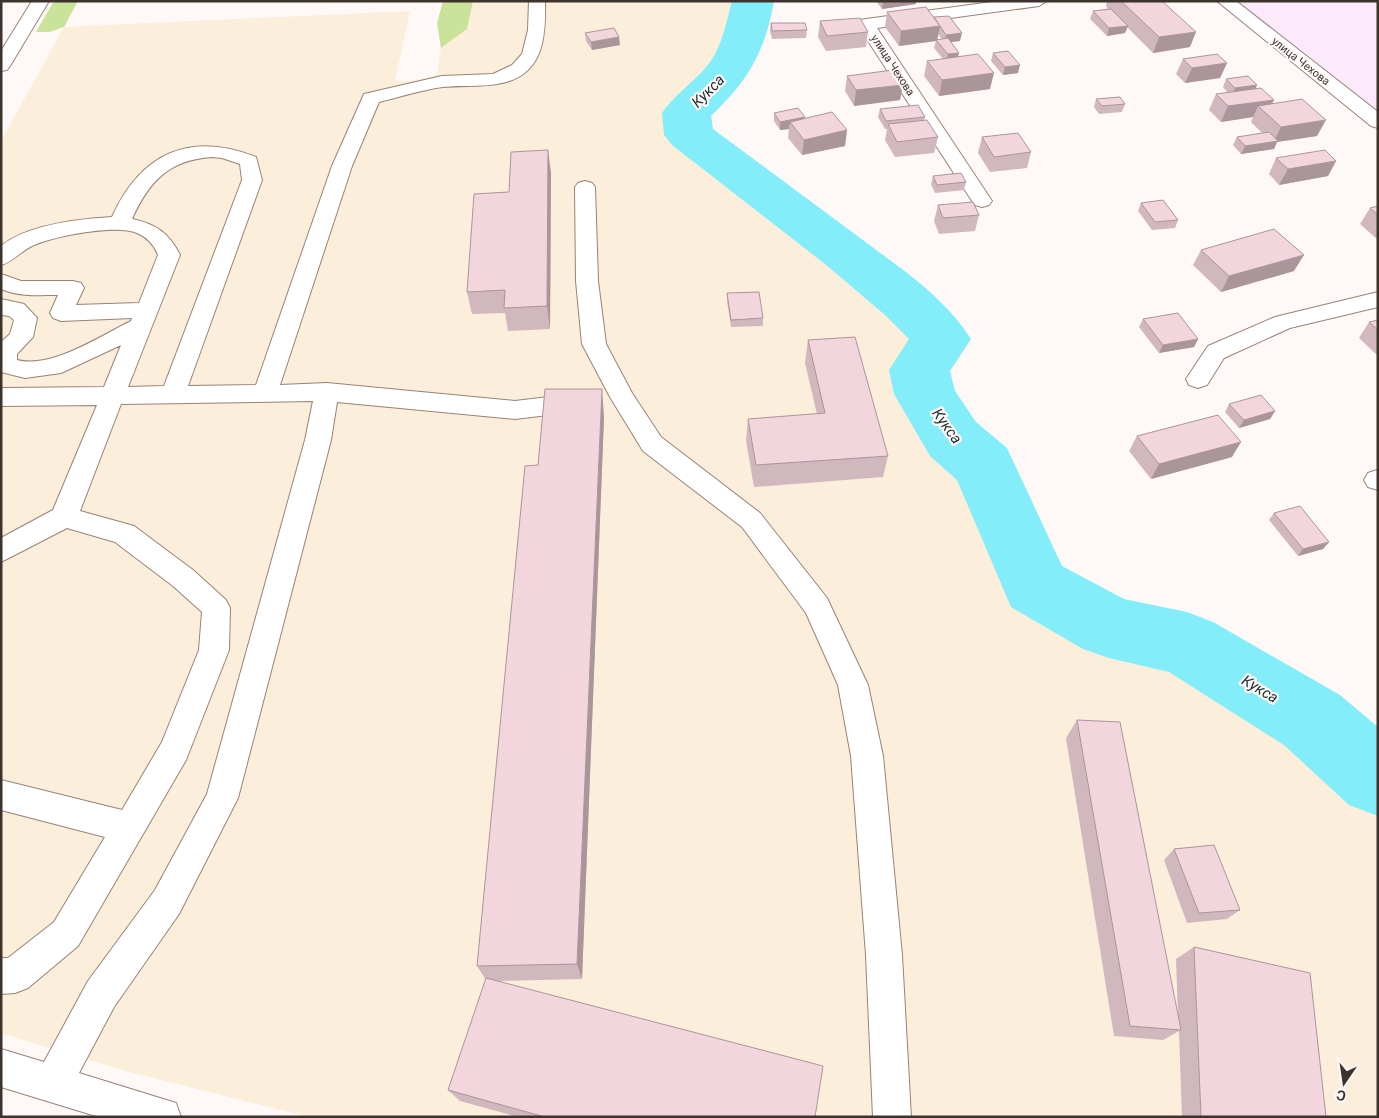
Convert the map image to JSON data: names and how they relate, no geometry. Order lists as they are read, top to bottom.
{
  "streets": {
    "street": ["улица Чехова"]
  },
  "water": ["Кукса"],
  "north": "bottom"
}
